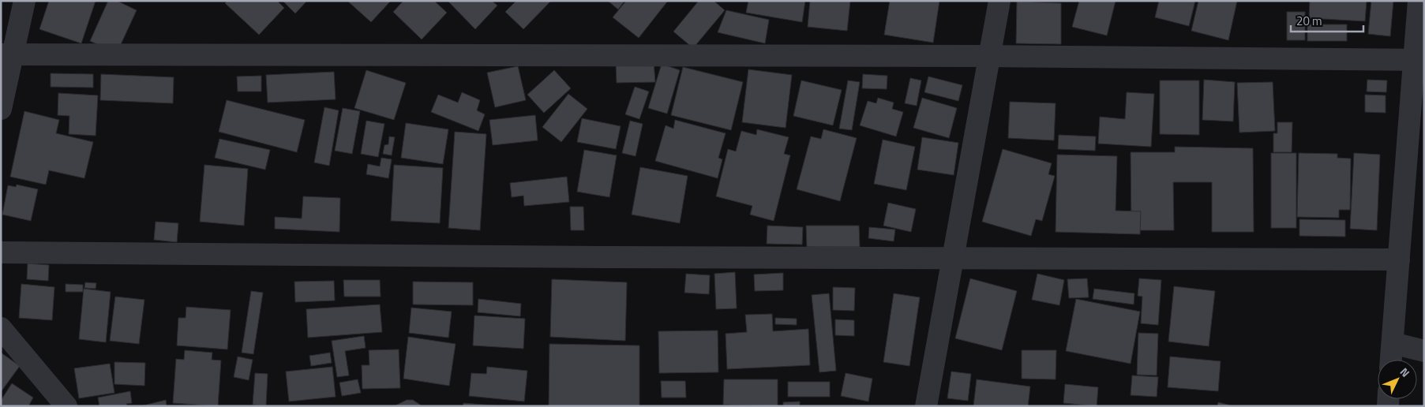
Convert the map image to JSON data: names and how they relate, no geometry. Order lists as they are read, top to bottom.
{
  "scale_bar": "20 m",
  "north": "top right"
}
